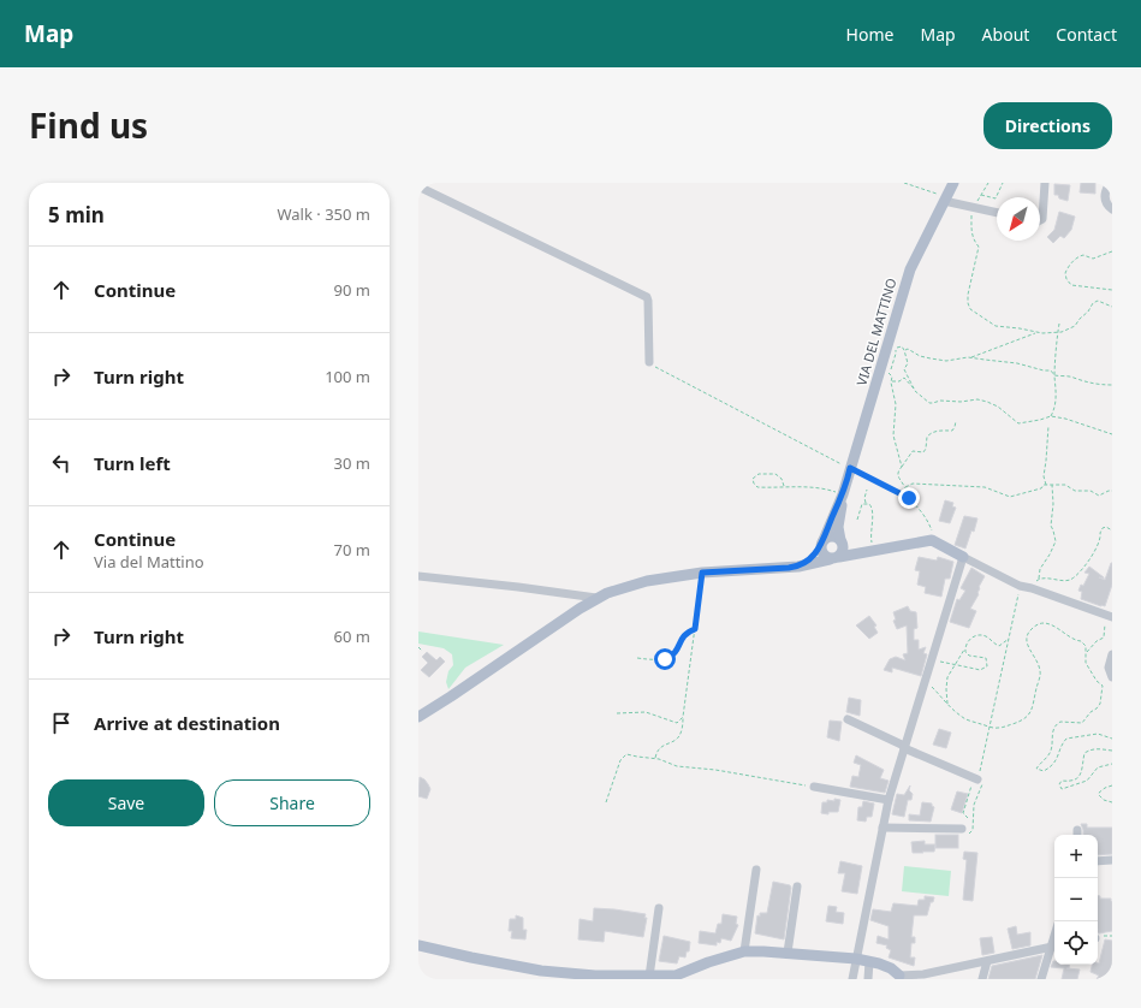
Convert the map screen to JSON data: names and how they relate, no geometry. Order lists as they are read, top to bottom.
{
  "streets": {
    "main road": ["VIA DEL MATTINO"]
  },
  "north": "bottom left",
  "page": {
    "header": "Map",
    "nav": [
      "Home",
      "Map",
      "About",
      "Contact"
    ],
    "title": "Find us",
    "buttons": [
      "Directions",
      ["Save", "Share"]
    ],
    "heading": ["5 min", "Walk · 350 m"],
    "list": [
      ["Continue", "90 m"],
      ["Turn right", "100 m"],
      ["Turn left", "30 m"],
      ["Continue", "Via del Mattino", "70 m"],
      ["Turn right", "60 m"],
      "Arrive at destination"
    ],
    "map_buttons": ["+", "−"]
  }
}
